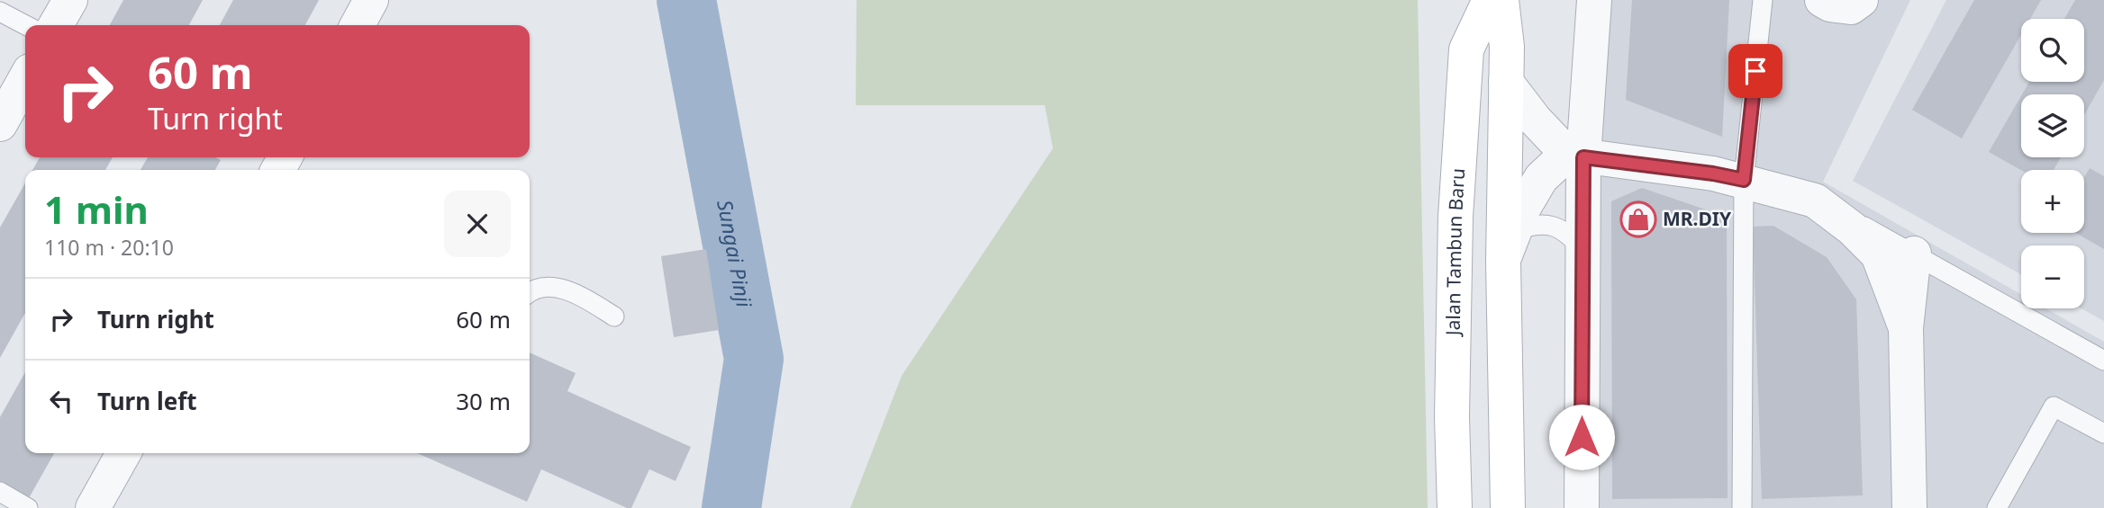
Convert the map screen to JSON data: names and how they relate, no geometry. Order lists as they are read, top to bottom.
{
  "streets": {
    "main road": ["Jalan Tambun Baru"]
  },
  "water": ["Sungai Pinji"],
  "places": {
    "shop": ["MR.DIY"]
  },
  "page": {
    "map_buttons": ["+", "−"],
    "turn": ["60 m", "Turn right"],
    "heading": ["1 min", "110 m · 20:10"],
    "list": [
      {
        "name": "Turn right",
        "value": "60 m"
      },
      {
        "name": "Turn left",
        "value": "30 m"
      }
    ]
  }
}
